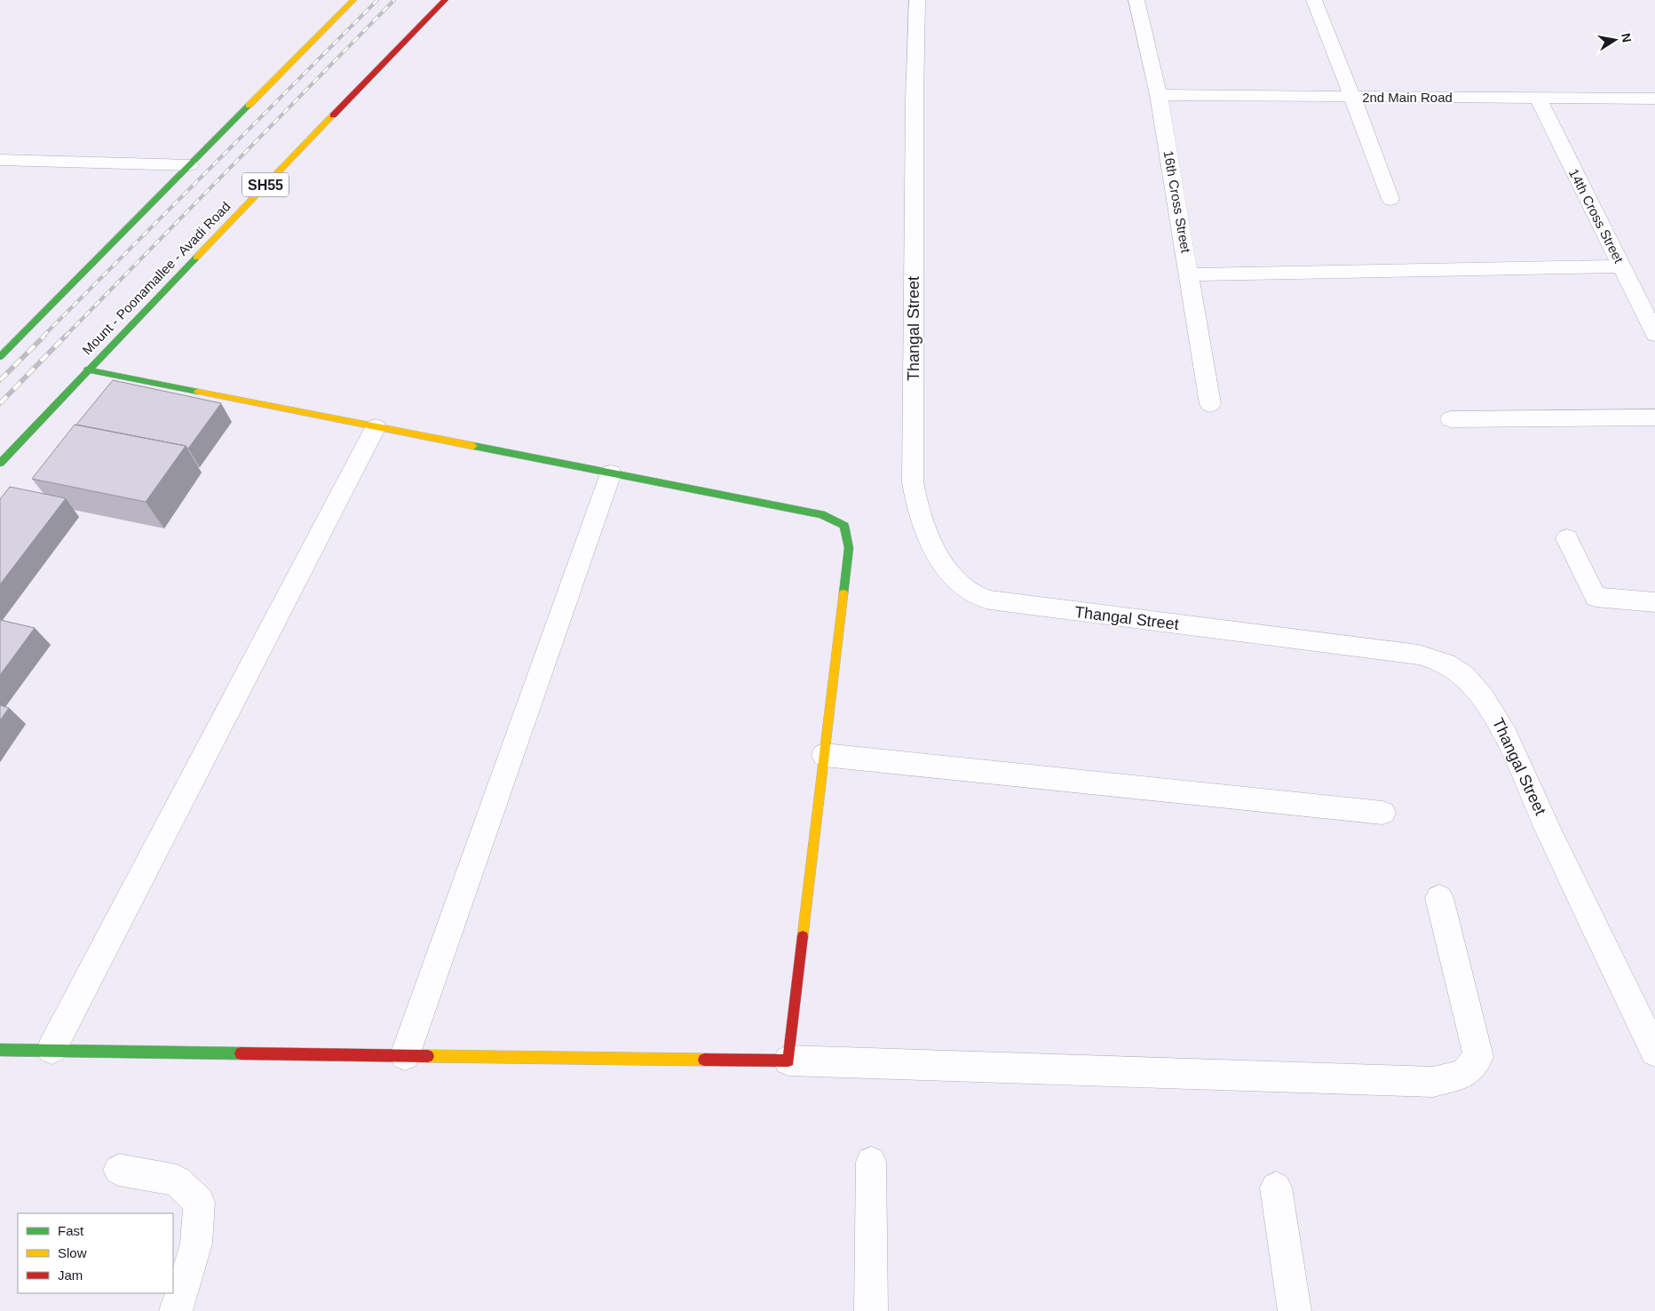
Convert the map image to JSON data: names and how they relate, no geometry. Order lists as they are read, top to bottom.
{
  "streets": {
    "street": [
      "2nd Main Road",
      "SH55",
      "16th Cross Street",
      "14th Cross Street",
      "Mount - Poonamallee - Avadi Road",
      "Thangal Street"
    ]
  },
  "crossings": [
    ["2nd Main Road", "16th Cross Street"],
    ["2nd Main Road", "14th Cross Street"]
  ],
  "legend": ["Fast", "Slow", "Jam"],
  "north": "right"
}
